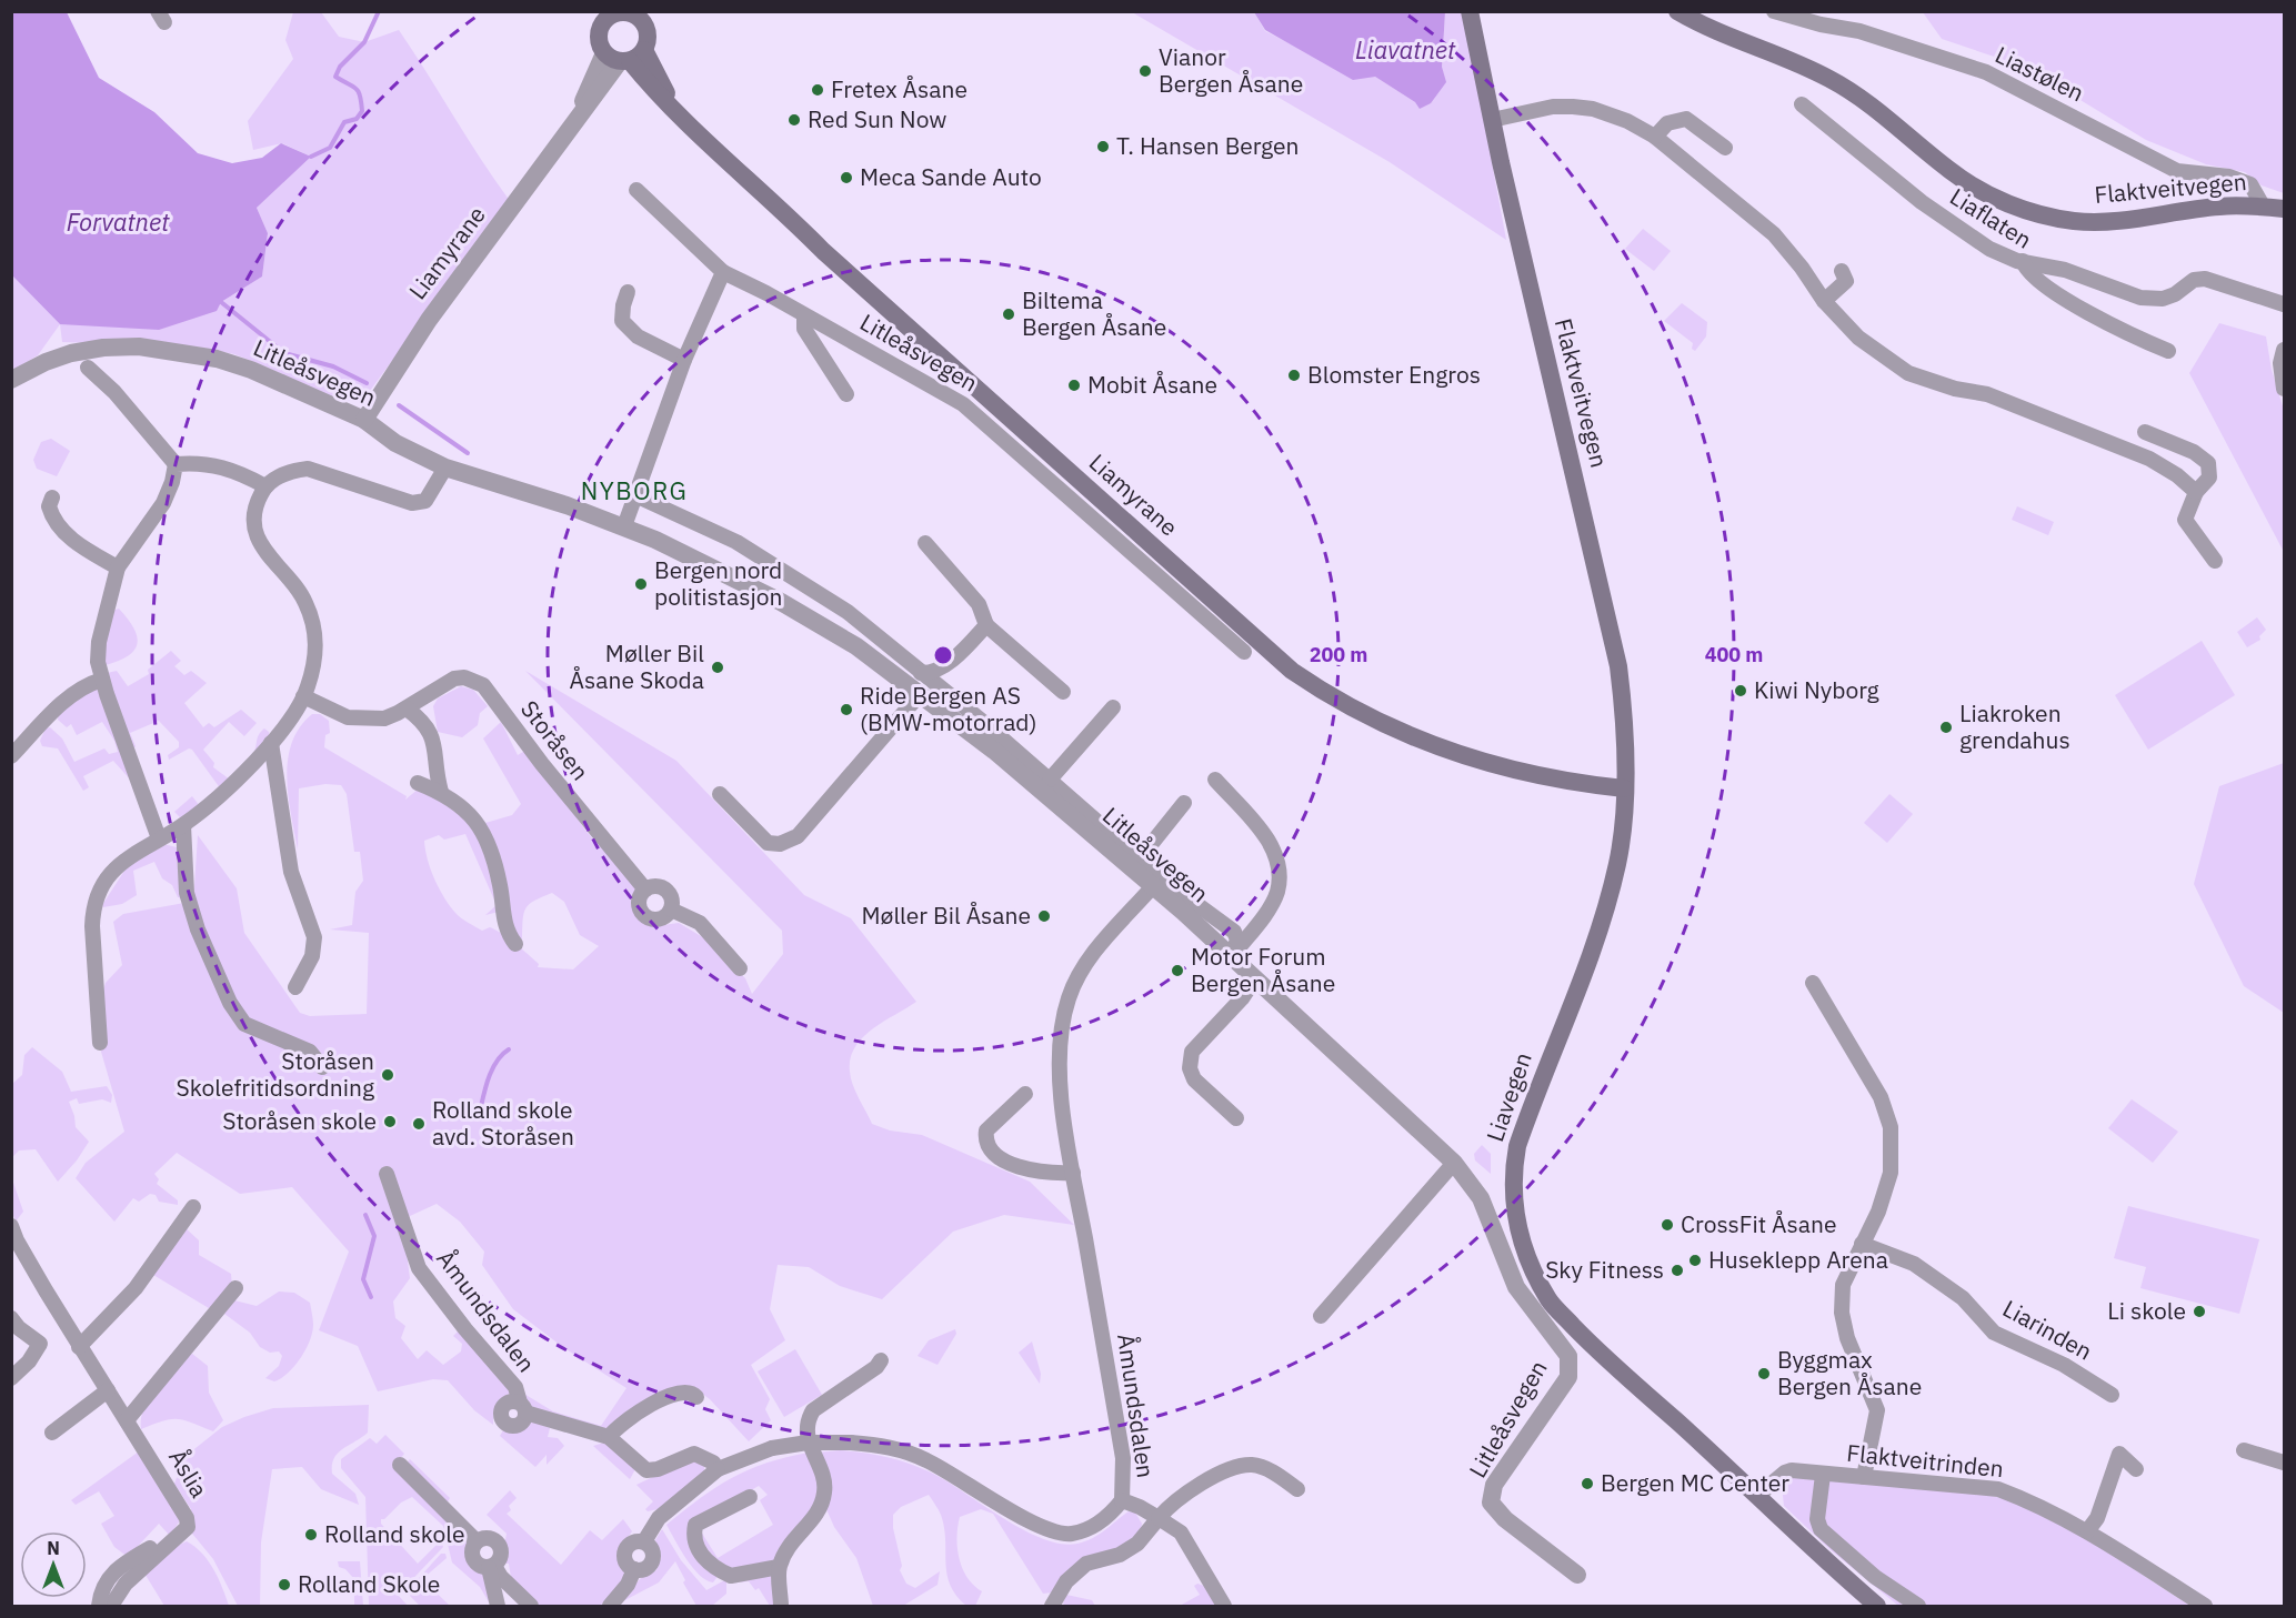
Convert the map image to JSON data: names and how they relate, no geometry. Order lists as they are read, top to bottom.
{
  "streets": {
    "main road": ["Flaktveitvegen", "Liamyrane", "Liavegen"],
    "street": [
      "Liastølen",
      "Liaflaten",
      "Litleåsvegen",
      "Storåsen",
      "Åmundsdalen",
      "Liarinden",
      "Flaktveitrinden",
      "Åslia"
    ]
  },
  "crossings": [
    ["Liastølen", "Flaktveitvegen"],
    ["Flaktveitvegen", "Liamyrane"],
    ["Flaktveitvegen", "Liavegen"],
    ["Liamyrane", "Litleåsvegen"],
    ["Liamyrane", "Liavegen"],
    ["Litleåsvegen", "Åmundsdalen"],
    ["Liavegen", "Flaktveitrinden"]
  ],
  "districts": ["NYBORG"],
  "water": ["Liavatnet", "Forvatnet"],
  "places": [
    "Vianor Bergen Åsane",
    "Fretex Åsane",
    "Red Sun Now",
    "T. Hansen Bergen",
    "Meca Sande Auto",
    "Biltema Bergen Åsane",
    "Blomster Engros",
    "Mobit Åsane",
    "Bergen nord politistasjon",
    "Møller Bil Åsane Skoda",
    "Kiwi Nyborg",
    "Ride Bergen AS (BMW-motorrad)",
    "Liakroken grendahus",
    "Møller Bil Åsane",
    "Motor Forum Bergen Åsane",
    "Storåsen Skolefritidsordning",
    "Storåsen skole",
    "Rolland skole avd. Storåsen",
    "CrossFit Åsane",
    "Huseklepp Arena",
    "Sky Fitness",
    "Li skole",
    "Byggmax Bergen Åsane",
    "Bergen MC Center",
    "Rolland skole",
    "Rolland Skole"
  ],
  "north": "top",
  "rings": ["200 m", "400 m"]
}
